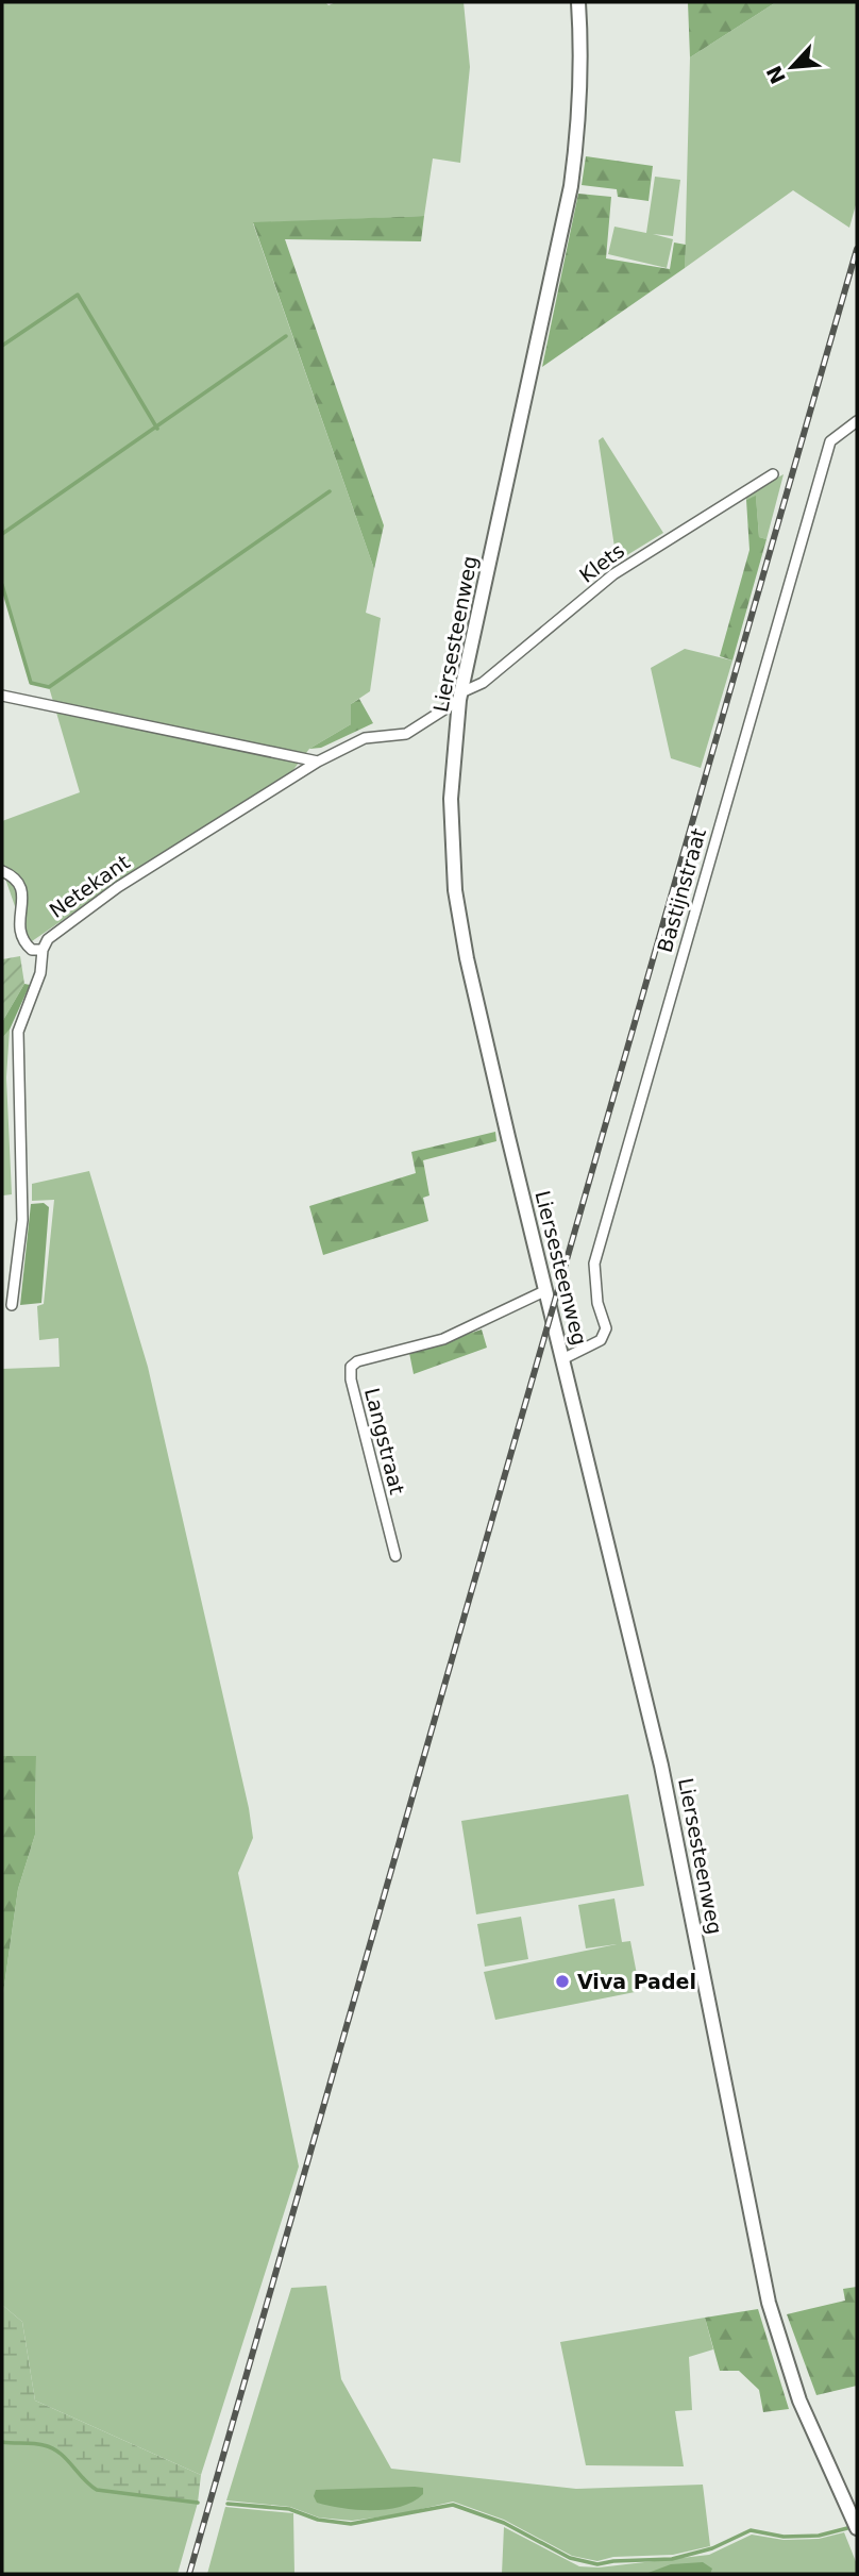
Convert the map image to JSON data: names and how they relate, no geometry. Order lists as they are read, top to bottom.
{
  "streets": {
    "street": [
      "Klets",
      "Liersesteenweg",
      "Netekant",
      "Bastijnstraat",
      "Langstraat"
    ]
  },
  "crossings": [
    ["Klets", "Liersesteenweg"],
    ["Klets", "Netekant"],
    ["Liersesteenweg", "Netekant"],
    ["Liersesteenweg", "Bastijnstraat"],
    ["Liersesteenweg", "Langstraat"]
  ],
  "places": ["Viva Padel"],
  "north": "bottom left"
}
